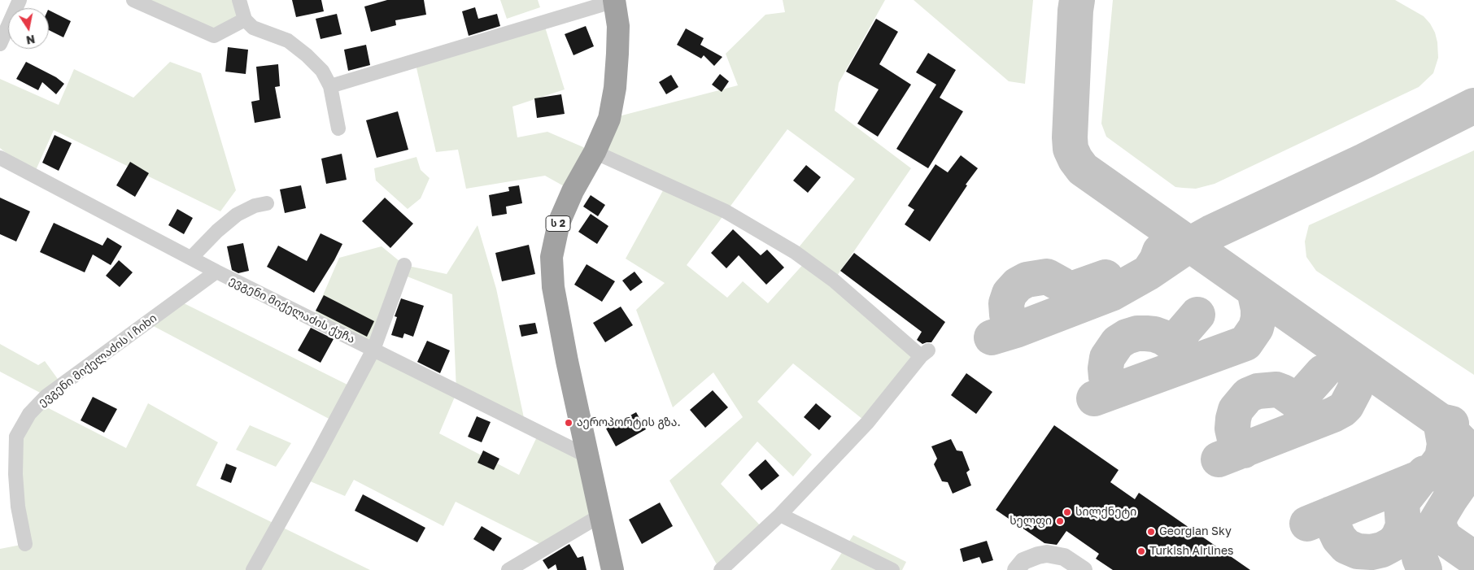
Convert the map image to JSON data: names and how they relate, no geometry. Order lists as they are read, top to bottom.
{
  "streets": {
    "highway": ["ს 2"],
    "street": ["ევგენი მიქელაძის ქუჩა", "ევგენი მიქელაძის I ჩიხი"]
  },
  "crossings": [
    ["ს 2", "ევგენი მიქელაძის ქუჩა"],
    ["ევგენი მიქელაძის ქუჩა", "ევგენი მიქელაძის I ჩიხი"]
  ],
  "places": [
    "აეროპორტის გზა.",
    "სილქნეტი",
    "სელფი",
    "Georgian Sky",
    "Turkish Airlines"
  ],
  "north": "bottom"
}
